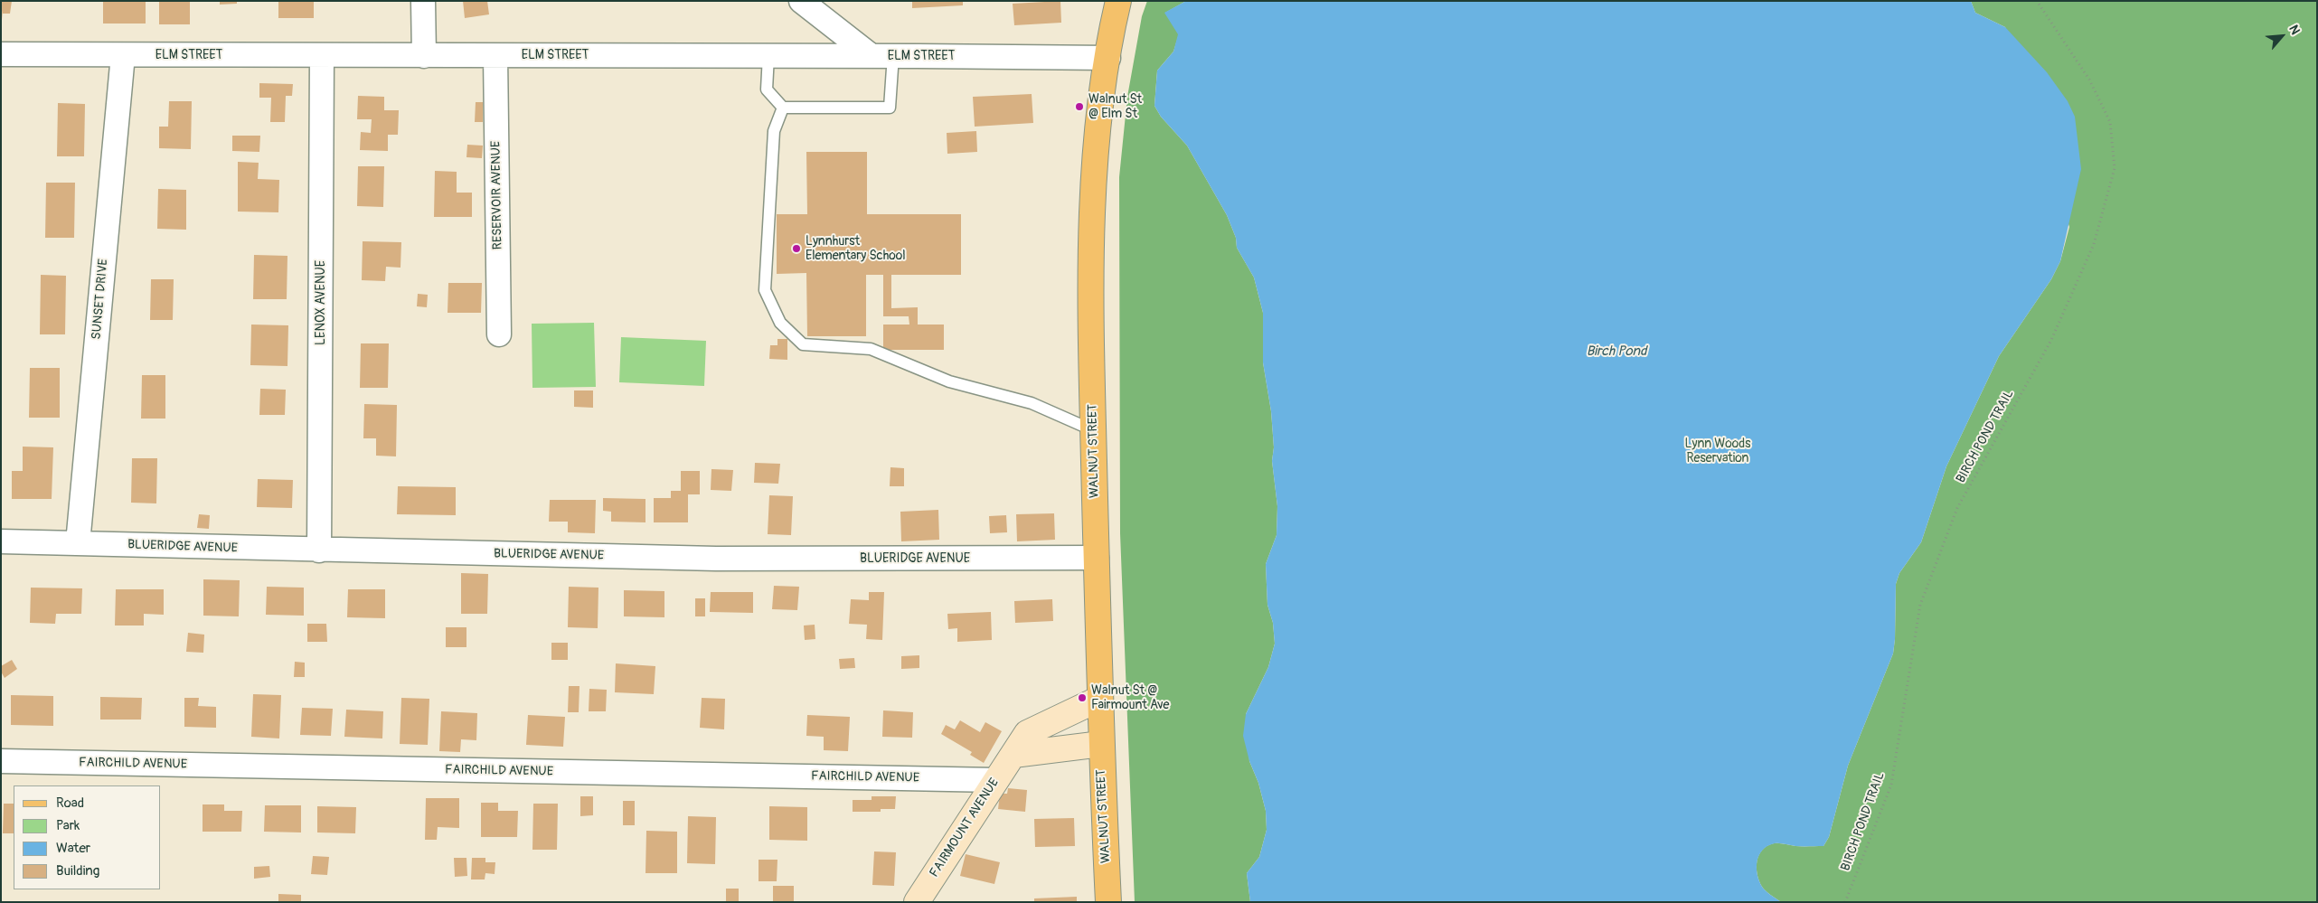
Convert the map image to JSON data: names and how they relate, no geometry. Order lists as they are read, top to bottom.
{
  "streets": {
    "main road": ["WALNUT STREET"],
    "street": [
      "ELM STREET",
      "RESERVOIR AVENUE",
      "SUNSET DRIVE",
      "LENOX AVENUE",
      "BLUERIDGE AVENUE",
      "FAIRCHILD AVENUE",
      "FAIRMOUNT AVENUE"
    ],
    "path": ["BIRCH POND TRAIL"]
  },
  "crossings": [
    ["ELM STREET", "RESERVOIR AVENUE"],
    ["ELM STREET", "SUNSET DRIVE"],
    ["ELM STREET", "LENOX AVENUE"],
    ["ELM STREET", "WALNUT STREET"],
    ["SUNSET DRIVE", "BLUERIDGE AVENUE"],
    ["LENOX AVENUE", "BLUERIDGE AVENUE"],
    ["WALNUT STREET", "BLUERIDGE AVENUE"],
    ["WALNUT STREET", "FAIRMOUNT AVENUE"],
    ["FAIRCHILD AVENUE", "FAIRMOUNT AVENUE"]
  ],
  "water": ["Birch Pond"],
  "parks": ["Lynn Woods Reservation"],
  "places": ["Walnut St @ Elm St", "Lynnhurst Elementary School", "Walnut St @ Fairmount Ave"],
  "legend": [
    "Road",
    "Park",
    "Water",
    "Building"
  ],
  "north": "top right"
}
